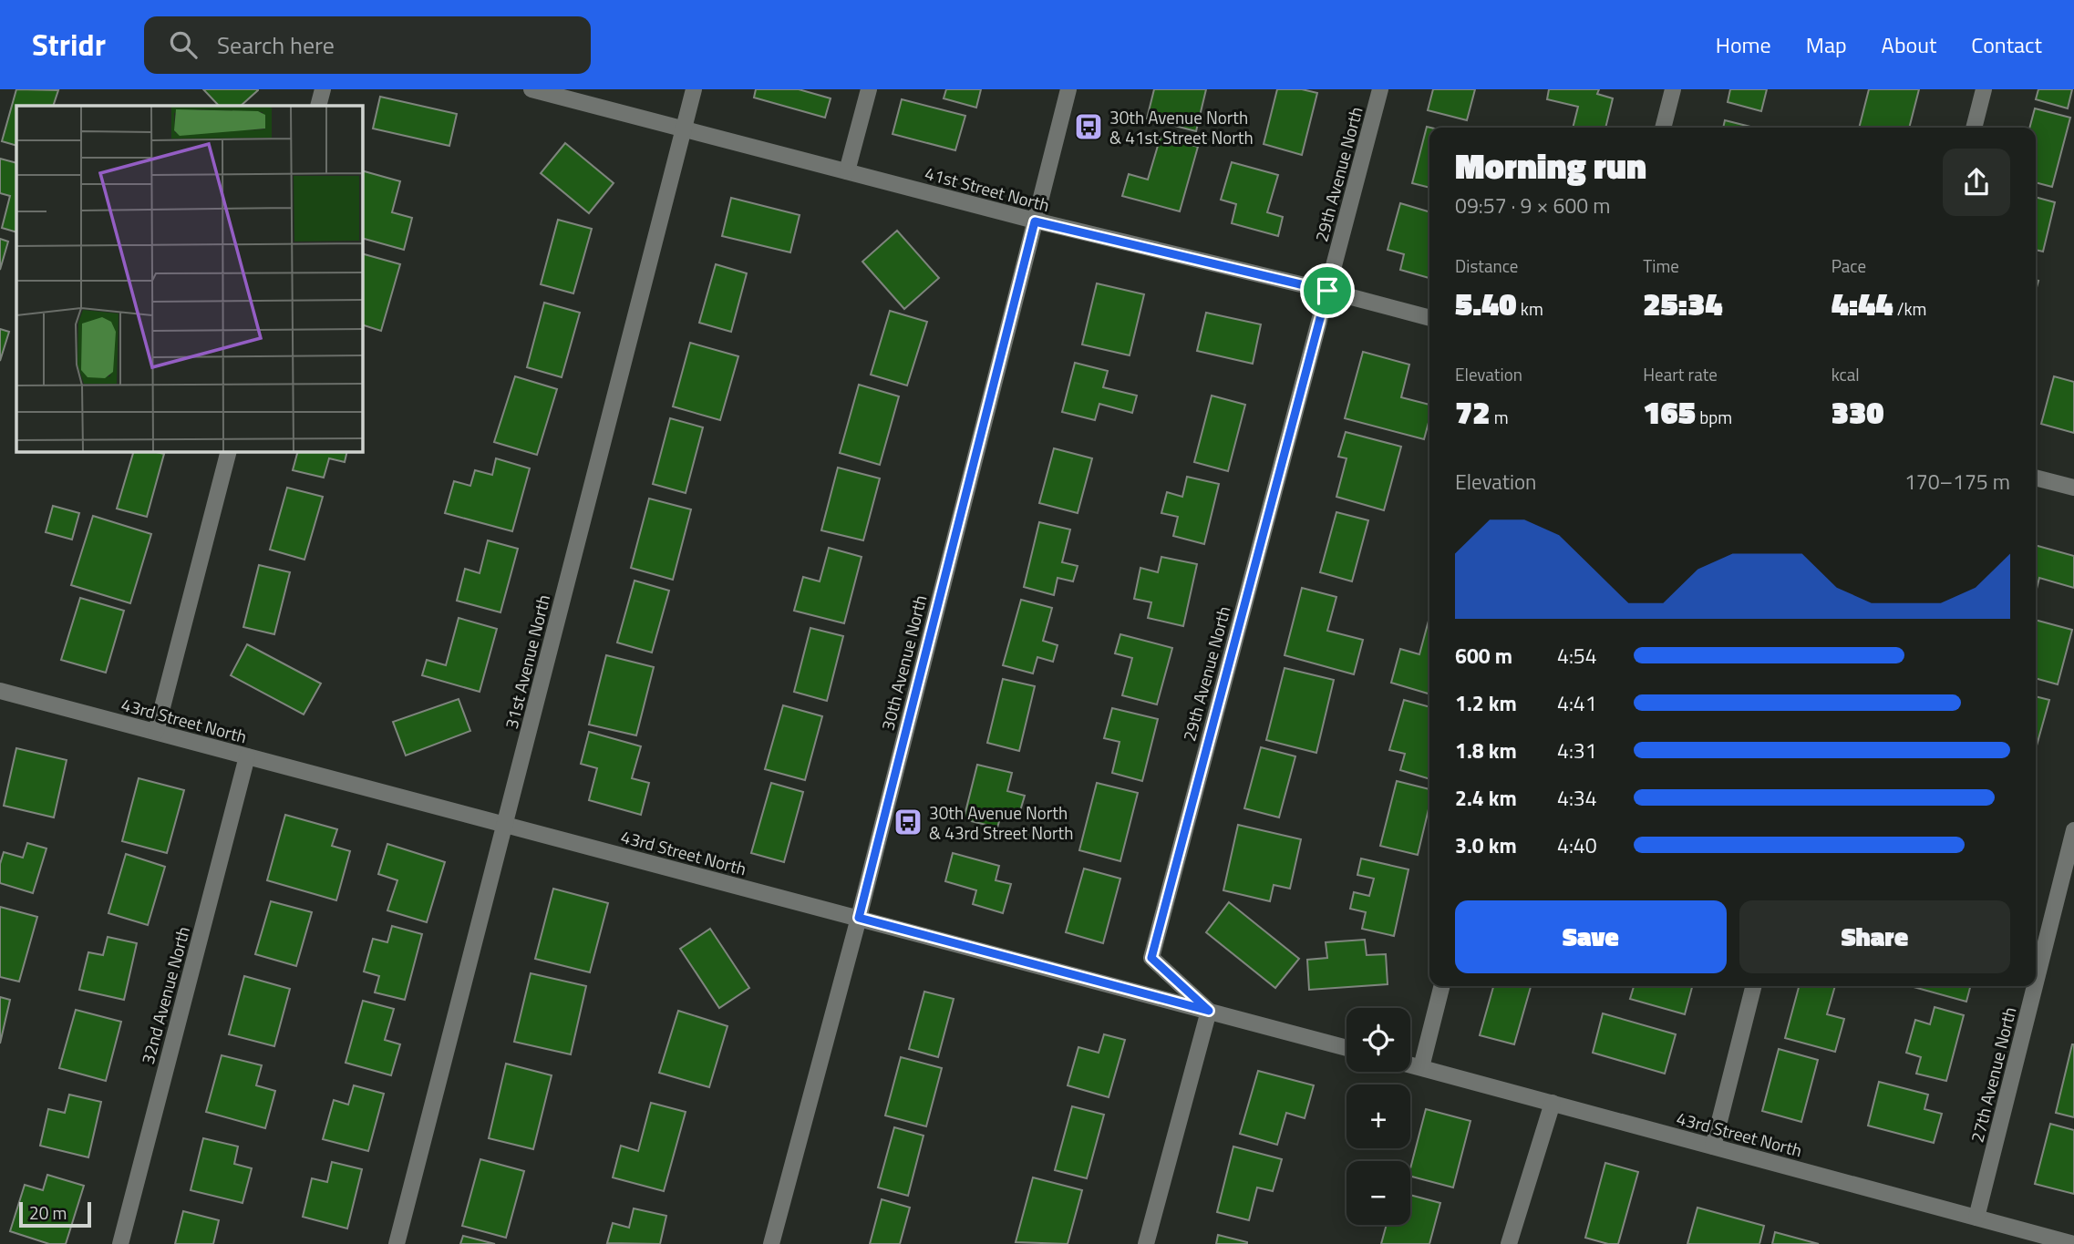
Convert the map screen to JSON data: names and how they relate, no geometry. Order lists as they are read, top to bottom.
{
  "streets": {
    "street": [
      "29th Avenue North",
      "41st Street North",
      "31st Avenue North",
      "30th Avenue North",
      "43rd Street North",
      "32nd Avenue North",
      "27th Avenue North"
    ]
  },
  "crossings": [
    ["29th Avenue North", "41st Street North"],
    ["29th Avenue North", "43rd Street North"],
    ["41st Street North", "31st Avenue North"],
    ["41st Street North", "30th Avenue North"],
    ["31st Avenue North", "43rd Street North"],
    ["30th Avenue North", "43rd Street North"],
    ["43rd Street North", "32nd Avenue North"],
    ["43rd Street North", "27th Avenue North"]
  ],
  "places": {
    "bus stop": ["30th Avenue North & 41st Street North", "30th Avenue North & 43rd Street North"]
  },
  "scale_bar": "20 m",
  "page": {
    "header": "Stridr",
    "search": "Search here",
    "nav": [
      "Home",
      "Map",
      "About",
      "Contact"
    ],
    "heading": ["Morning run", "09:57 · 9 × 600 m"],
    "stats": [
      ["Distance", "5.40 km"],
      ["Time", "25:34"],
      ["Pace", "4:44 /km"],
      ["Elevation", "72 m"],
      ["Heart rate", "165 bpm"],
      ["kcal", "330"]
    ],
    "chart": ["Elevation", "170–175 m"],
    "list": [
      {
        "name": "600 m",
        "note": "4:54"
      },
      {
        "name": "1.2 km",
        "note": "4:41"
      },
      {
        "name": "1.8 km",
        "note": "4:31"
      },
      {
        "name": "2.4 km",
        "note": "4:34"
      },
      {
        "name": "3.0 km",
        "note": "4:40"
      }
    ],
    "buttons": ["Save", "Share"],
    "map_buttons": ["+", "−"],
    "scale": "20 m"
  }
}
